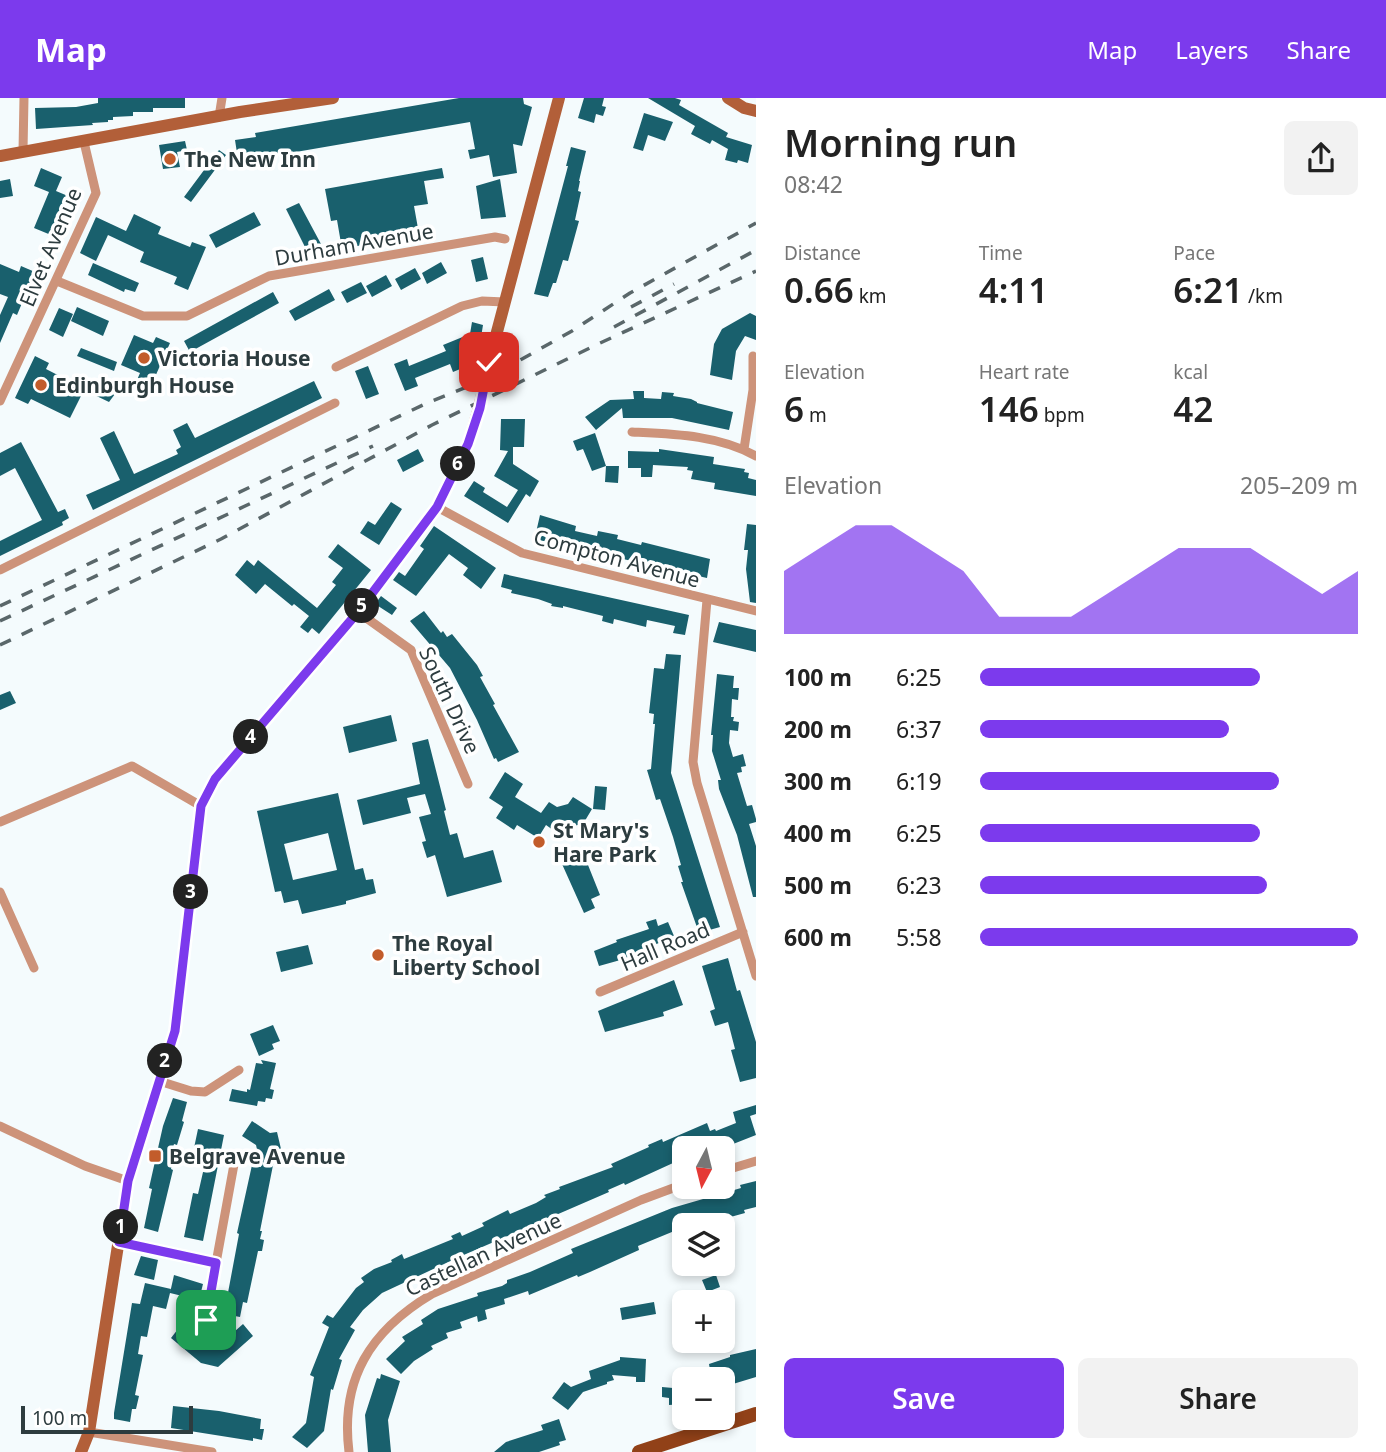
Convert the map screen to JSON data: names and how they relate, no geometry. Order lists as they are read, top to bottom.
{
  "streets": {
    "street": [
      "Durham Avenue",
      "Elvet Avenue",
      "Compton Avenue",
      "South Drive",
      "Hall Road",
      "Castellan Avenue"
    ]
  },
  "crossings": [
    ["Durham Avenue", "Elvet Avenue"]
  ],
  "places": {
    "other": [
      "The New Inn",
      "Victoria House",
      "Edinburgh House",
      "St Mary's Hare Park",
      "The Royal Liberty School"
    ],
    "transit": ["Belgrave Avenue"]
  },
  "scale_bar": "100 m",
  "north": "bottom",
  "page": {
    "header": "Map",
    "nav": ["Map", "Layers", "Share"],
    "heading": ["Morning run", "08:42"],
    "stats": [
      ["Distance", "0.66 km"],
      ["Time", "4:11"],
      ["Pace", "6:21 /km"],
      ["Elevation", "6 m"],
      ["Heart rate", "146 bpm"],
      ["kcal", "42"]
    ],
    "pins": [
      "6",
      "5",
      "4",
      "3",
      "2",
      "1"
    ],
    "chart": ["Elevation", "205–209 m"],
    "list": [
      {
        "name": "100 m",
        "note": "6:25"
      },
      {
        "name": "200 m",
        "note": "6:37"
      },
      {
        "name": "300 m",
        "note": "6:19"
      },
      {
        "name": "400 m",
        "note": "6:25"
      },
      {
        "name": "500 m",
        "note": "6:23"
      },
      {
        "name": "600 m",
        "note": "5:58"
      }
    ],
    "map_buttons": ["+", "−"],
    "buttons": ["Save", "Share"],
    "scale": "100 m"
  }
}
